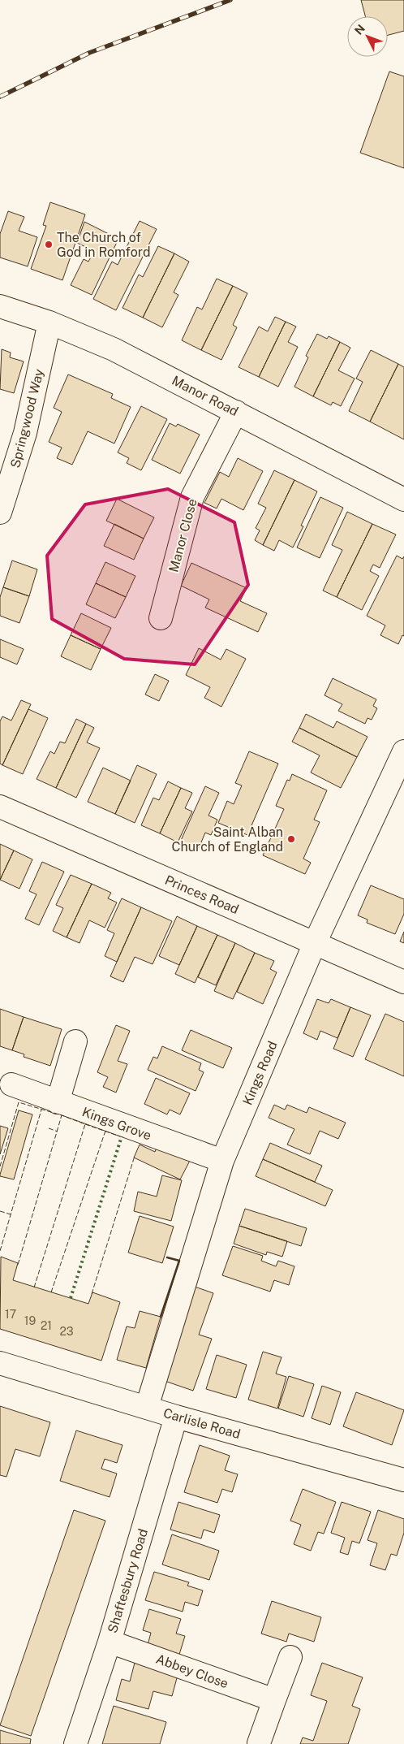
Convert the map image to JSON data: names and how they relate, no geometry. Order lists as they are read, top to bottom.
{
  "streets": {
    "street": [
      "Manor Road",
      "Springwood Way",
      "Manor Close",
      "Princes Road",
      "Kings Road",
      "Kings Grove",
      "Carlisle Road",
      "Shaftesbury Road",
      "Abbey Close"
    ]
  },
  "crossings": [
    ["Manor Road", "Springwood Way"],
    ["Manor Road", "Manor Close"],
    ["Princes Road", "Kings Road"],
    ["Kings Road", "Kings Grove"],
    ["Kings Road", "Carlisle Road"],
    ["Carlisle Road", "Shaftesbury Road"],
    ["Shaftesbury Road", "Abbey Close"]
  ],
  "places": ["The Church of God in Romford", "Saint Alban Church of England"],
  "house_numbers": [
    "17",
    "19",
    "21",
    "23"
  ],
  "north": "top left"
}
